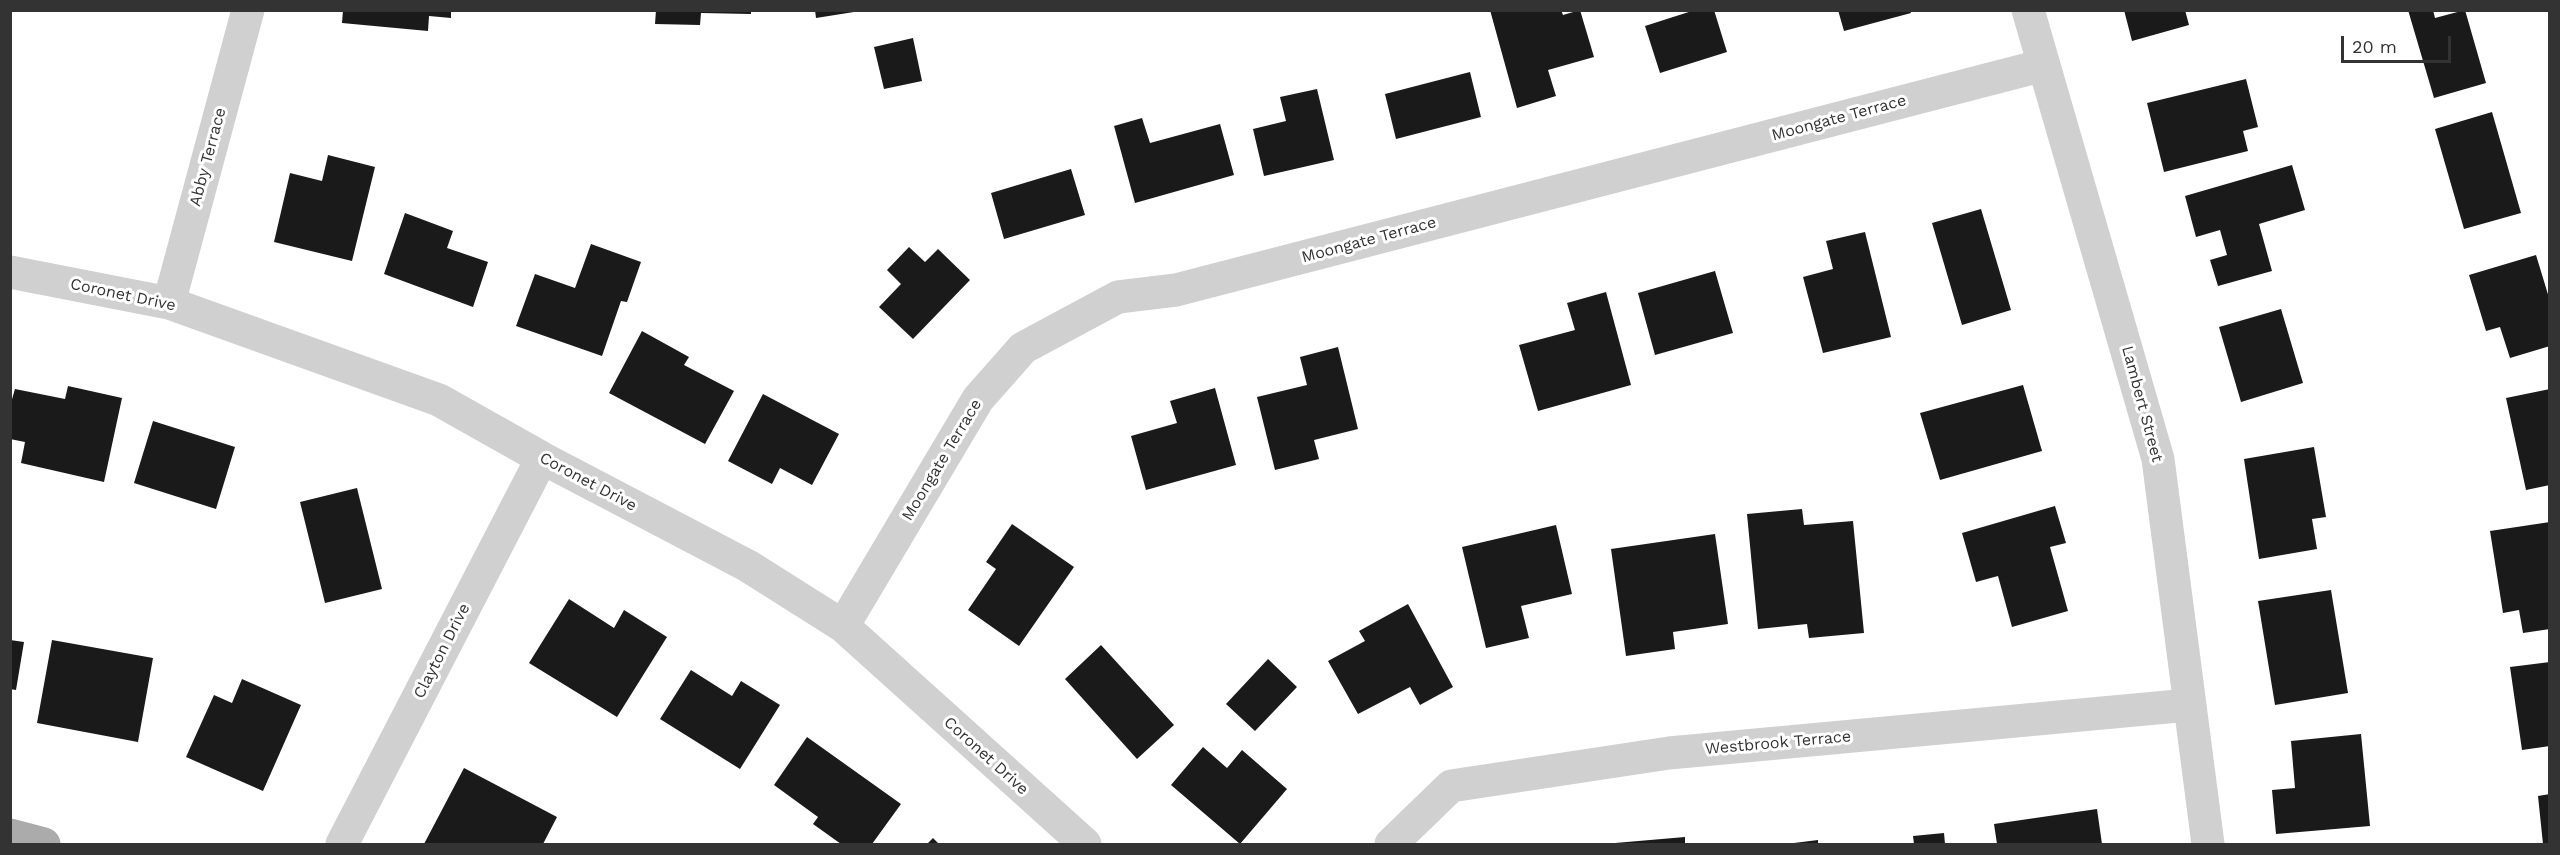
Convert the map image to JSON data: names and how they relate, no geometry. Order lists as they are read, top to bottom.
{
  "streets": {
    "street": [
      "Moongate Terrace",
      "Abby Terrace",
      "Coronet Drive",
      "Lambert Street",
      "Clayton Drive",
      "Westbrook Terrace"
    ]
  },
  "crossings": [
    ["Moongate Terrace", "Coronet Drive"],
    ["Moongate Terrace", "Lambert Street"],
    ["Abby Terrace", "Coronet Drive"],
    ["Coronet Drive", "Clayton Drive"],
    ["Lambert Street", "Westbrook Terrace"]
  ],
  "scale_bar": "20 m"
}
